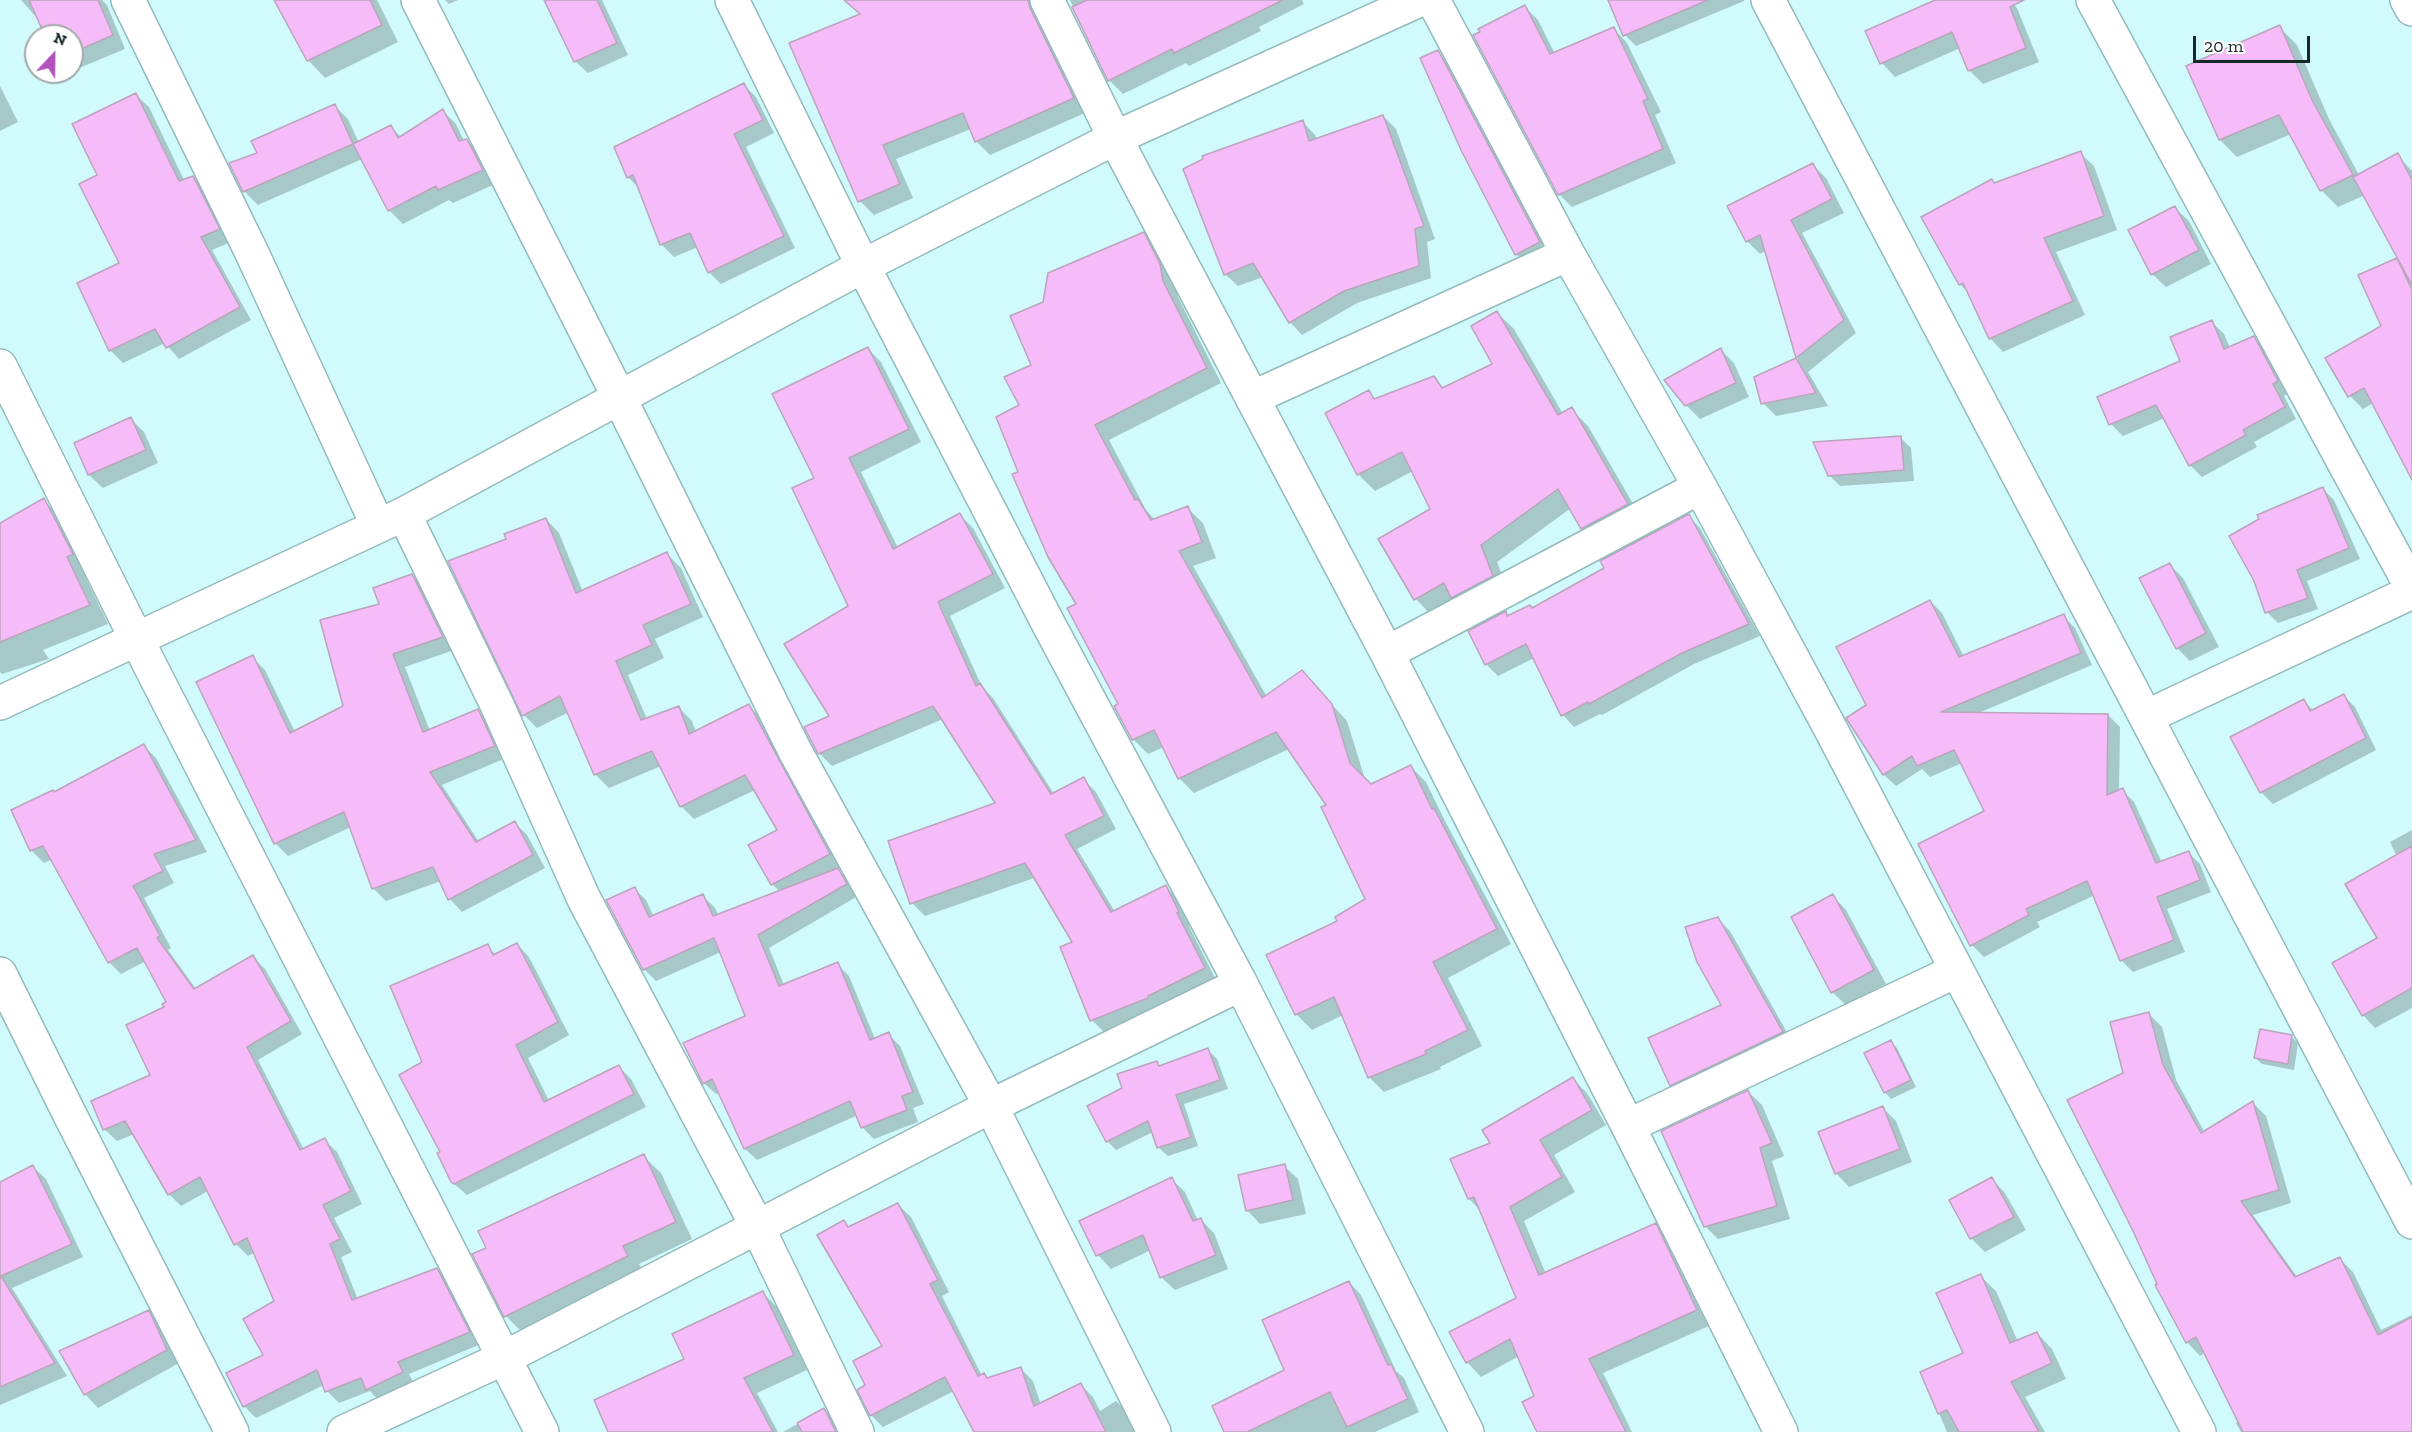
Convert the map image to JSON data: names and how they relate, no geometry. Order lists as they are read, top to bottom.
{
  "scale_bar": "20 m",
  "north": "top"
}
